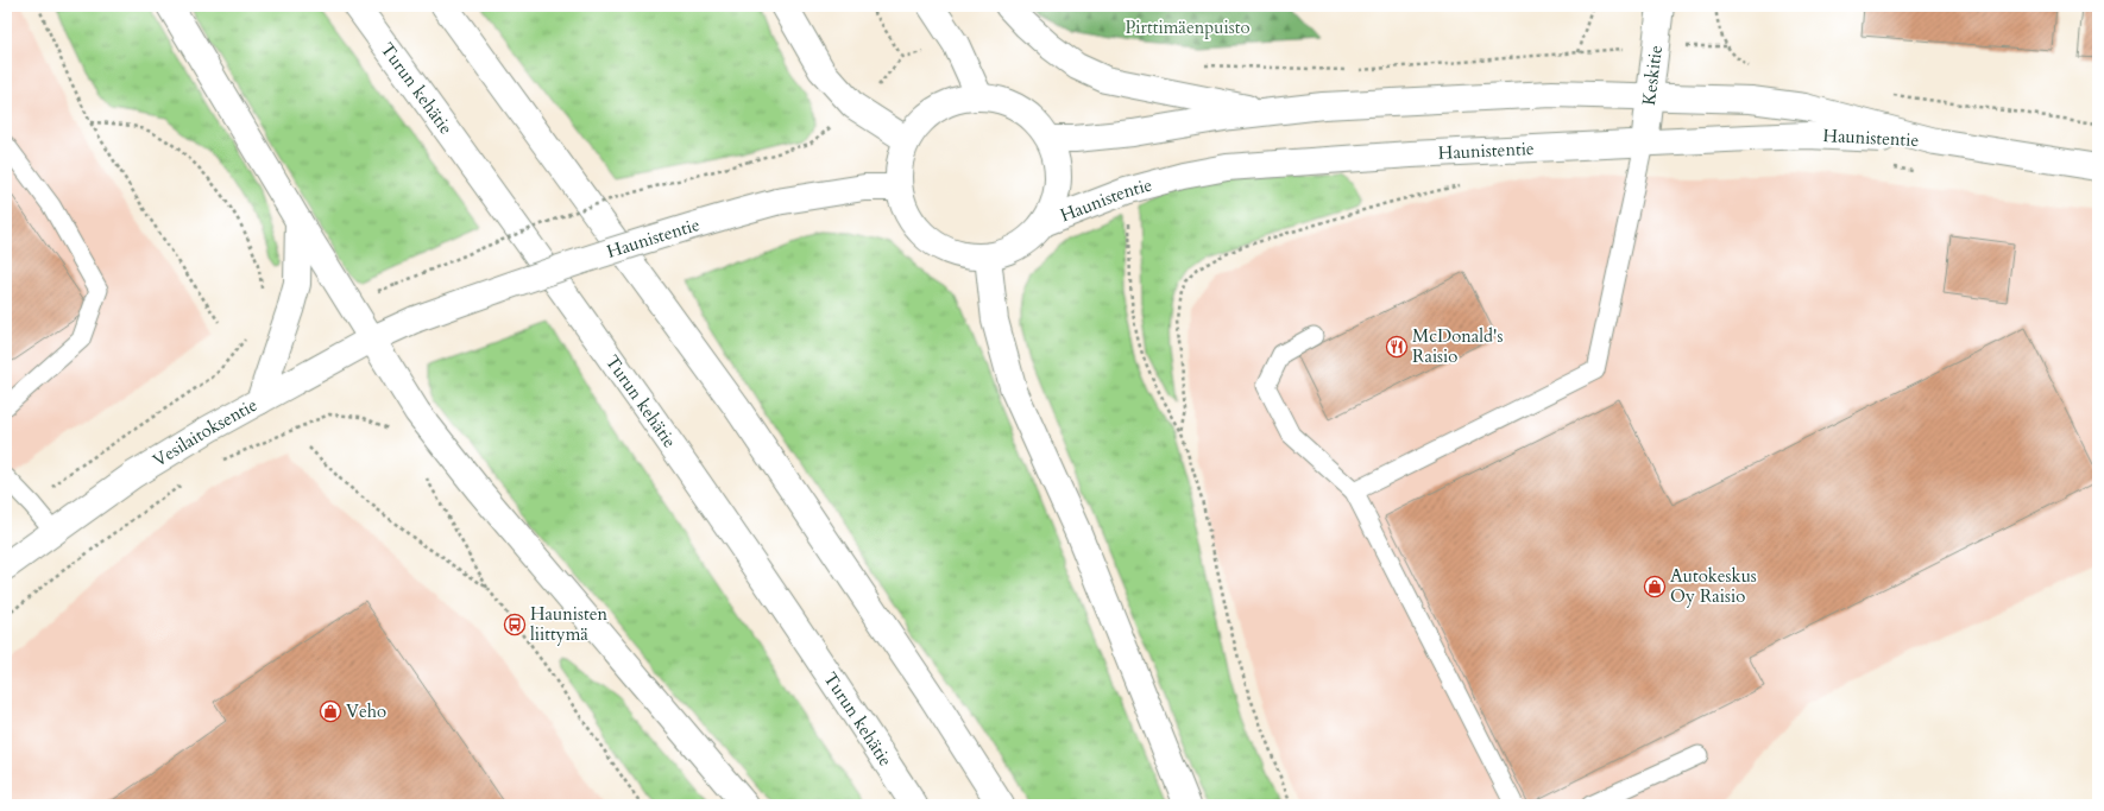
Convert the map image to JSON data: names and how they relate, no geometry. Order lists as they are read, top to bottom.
{
  "streets": {
    "main road": [
      "Keskitie",
      "Turun kehätie",
      "Haunistentie",
      "Vesilaitoksentie"
    ]
  },
  "crossings": [
    ["Keskitie", "Haunistentie"],
    ["Haunistentie", "Vesilaitoksentie"]
  ],
  "parks": ["Pirttimäenpuisto"],
  "places": {
    "restaurant": ["McDonald's Raisio"],
    "shop": ["Autokeskus Oy Raisio", "Veho"],
    "bus stop": ["Haunisten liittymä"]
  }
}
